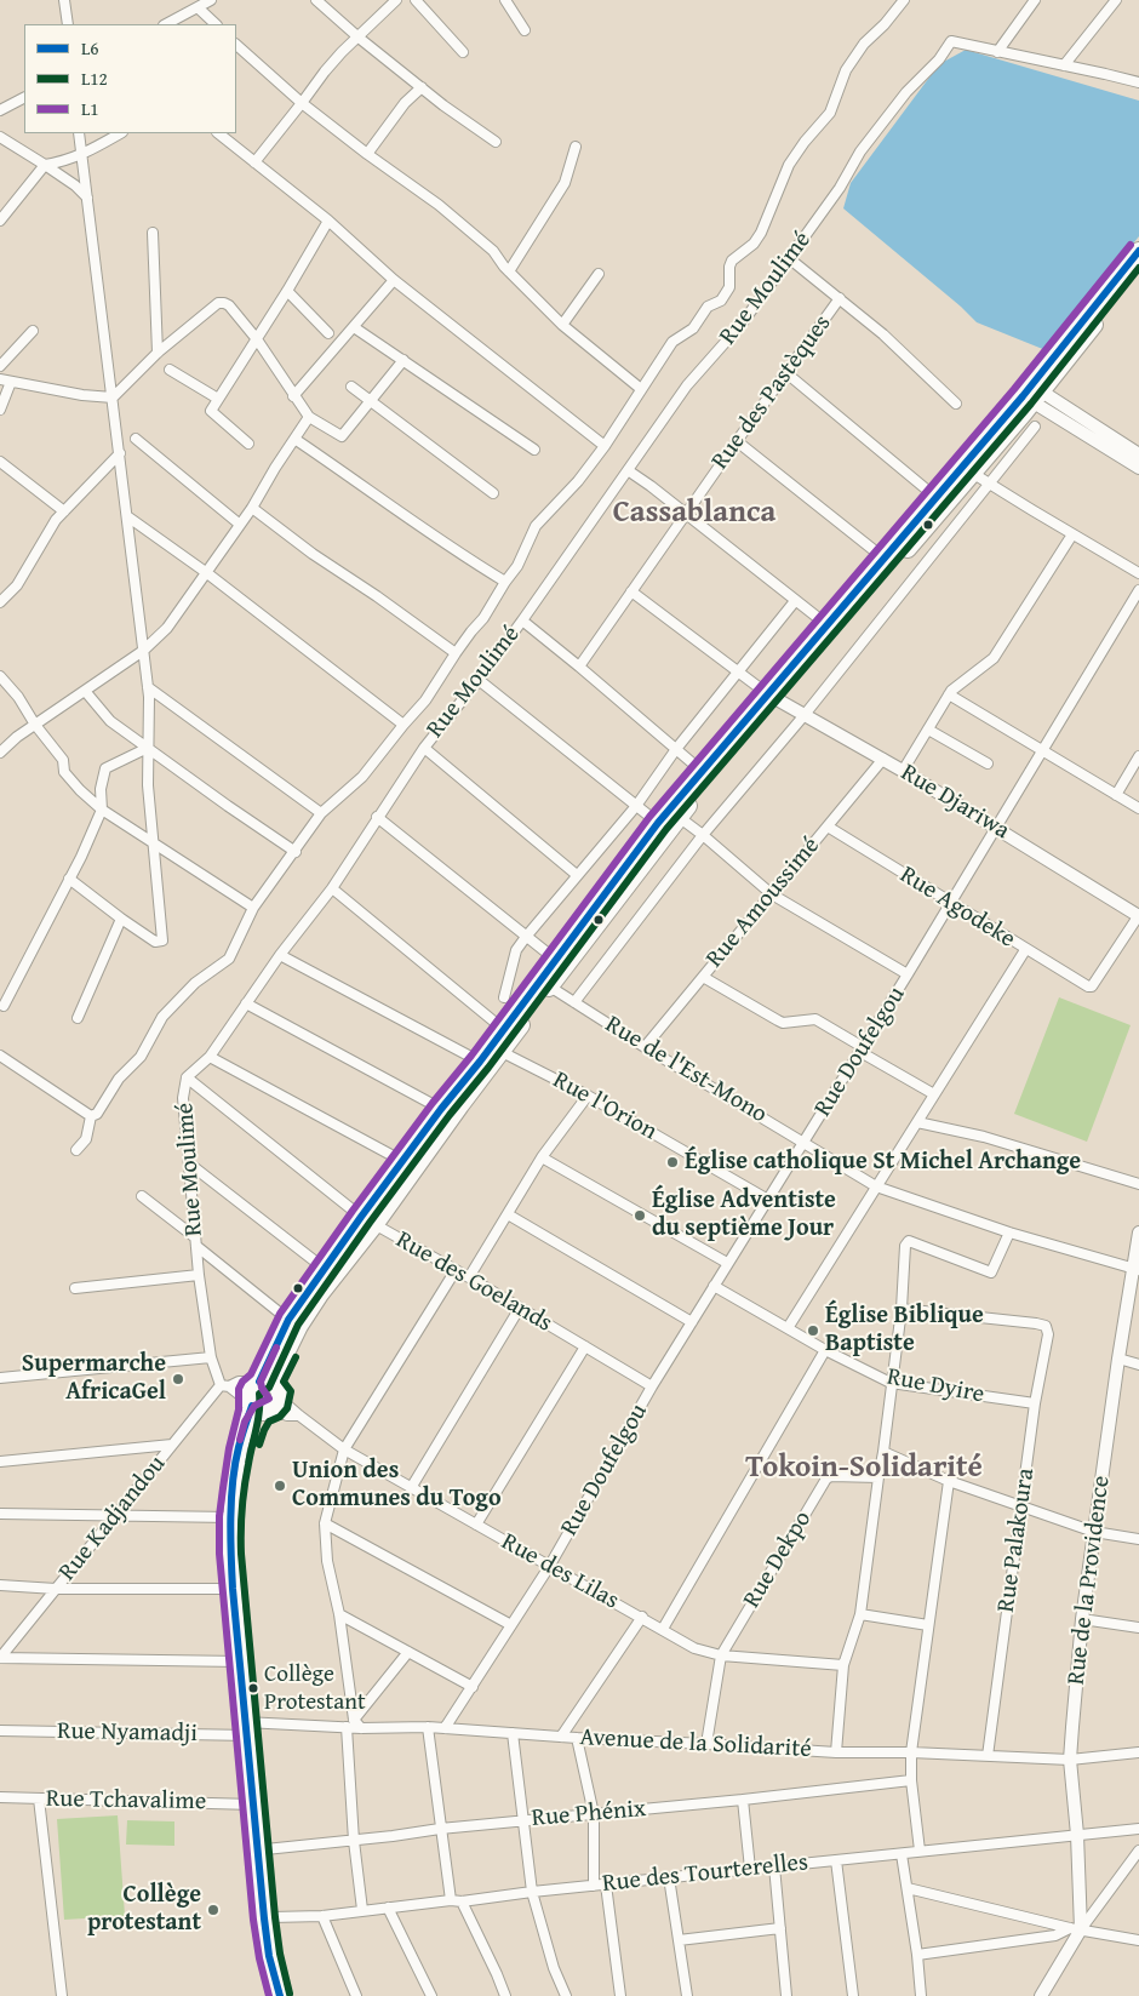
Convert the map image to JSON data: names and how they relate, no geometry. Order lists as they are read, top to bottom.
{
  "streets": {
    "street": [
      "Rue Moulimé",
      "Rue des Pastèques",
      "Rue Djariwa",
      "Rue Amoussimé",
      "Rue Agodeke",
      "Rue Doufelgou",
      "Rue de l'Est-Mono",
      "Rue l'Orion",
      "Rue des Goelands",
      "Rue Dyire",
      "Rue Kadjandou",
      "Rue Palakoura",
      "Rue Dekpo",
      "Rue des Lilas",
      "Rue de la Providence",
      "Rue Nyamadji",
      "Avenue de la Solidarité",
      "Rue Tchavalime",
      "Rue Phénix",
      "Rue des Tourterelles"
    ]
  },
  "crossings": [
    ["Rue Moulimé", "Rue des Goelands"],
    ["Rue Moulimé", "Rue Kadjandou"],
    ["Rue Djariwa", "Rue Amoussimé"],
    ["Rue Djariwa", "Rue Agodeke"],
    ["Rue Djariwa", "Rue Doufelgou"],
    ["Rue Amoussimé", "Rue Agodeke"],
    ["Rue Amoussimé", "Rue de l'Est-Mono"],
    ["Rue Agodeke", "Rue Doufelgou"],
    ["Rue Doufelgou", "Rue de l'Est-Mono"],
    ["Rue Doufelgou", "Rue l'Orion"],
    ["Rue Doufelgou", "Rue des Goelands"],
    ["Rue Doufelgou", "Rue Dyire"],
    ["Rue Doufelgou", "Rue des Lilas"],
    ["Rue Doufelgou", "Avenue de la Solidarité"],
    ["Rue de l'Est-Mono", "Rue de la Providence"],
    ["Rue Dyire", "Rue Palakoura"],
    ["Rue Palakoura", "Avenue de la Solidarité"],
    ["Rue Dekpo", "Rue des Lilas"],
    ["Rue de la Providence", "Avenue de la Solidarité"],
    ["Rue de la Providence", "Rue des Tourterelles"],
    ["Rue Nyamadji", "Avenue de la Solidarité"]
  ],
  "districts": ["Cassablanca", "Tokoin-Solidarité"],
  "places": [
    "Église catholique St Michel Archange",
    "Église Adventiste du septième Jour",
    "Église Biblique Baptiste",
    "Supermarche AfricaGel",
    "Union des Communes du Togo",
    "Collège Protestant",
    "Collège protestant"
  ],
  "lines": ["transit line L1", "transit line L6", "transit line L12"],
  "legend": ["L6", "L12", "L1"]
}
